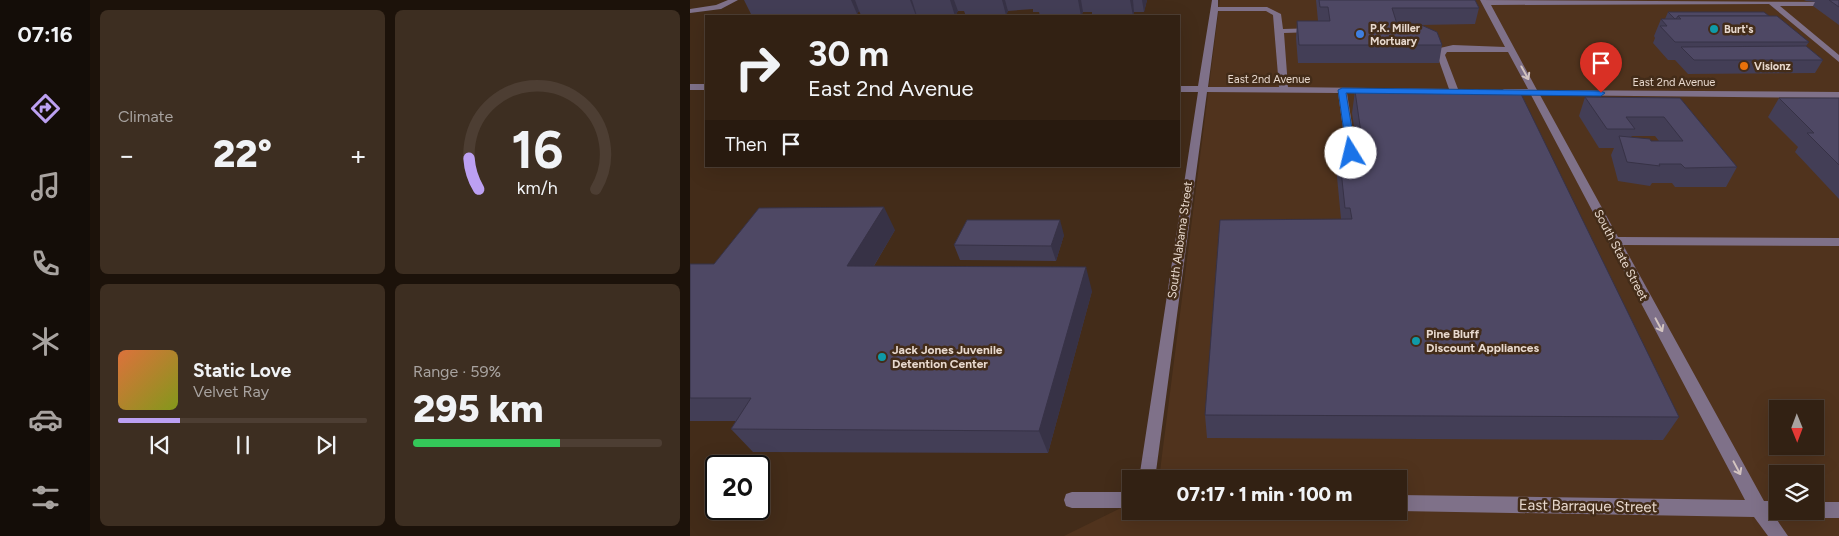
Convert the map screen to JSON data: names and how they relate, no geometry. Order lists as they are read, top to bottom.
{
  "streets": {
    "street": [
      "East 2nd Avenue",
      "South Alabama Street",
      "South State Street",
      "East Barraque Street"
    ]
  },
  "crossings": [
    ["East 2nd Avenue", "South Alabama Street"],
    ["East 2nd Avenue", "South State Street"],
    ["South State Street", "East Barraque Street"]
  ],
  "one_way": ["South State Street"],
  "places": [
    "Burt's",
    "P.K. Miller Mortuary",
    "Visionz",
    "Pine Bluff Discount Appliances",
    "Jack Jones Juvenile Detention Center"
  ],
  "north": "bottom",
  "page": {
    "tabs": "07:16",
    "tile": [
      "Climate",
      ["Range · 59%", "295 km"]
    ],
    "turn": ["30 m", "East 2nd Avenue"],
    "then": "Then",
    "heat": ["−", "22°", "+"],
    "song": ["Static Love", "Velvet Ray"],
    "limit": "20",
    "trip": "07:17 · 1 min · 100 m",
    "gauge": ["16", "km/h"]
  }
}
